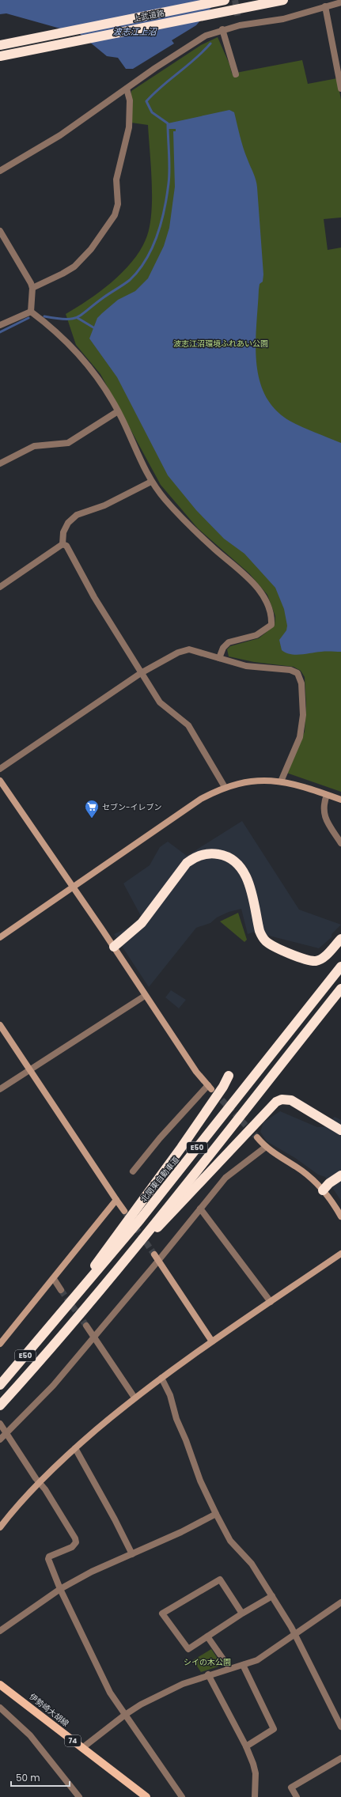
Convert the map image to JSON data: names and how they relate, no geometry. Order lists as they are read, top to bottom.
{
  "streets": {
    "highway": ["上武道路", "E50", "北関東自動車道"],
    "main road": ["伊勢崎大胡線", "74"]
  },
  "water": ["波志江上沼"],
  "parks": ["波志江沼環境ふれあい公園", "シイの木公園"],
  "places": {
    "supermarket": ["セブン-イレブン"]
  },
  "scale_bar": "50 m"
}
